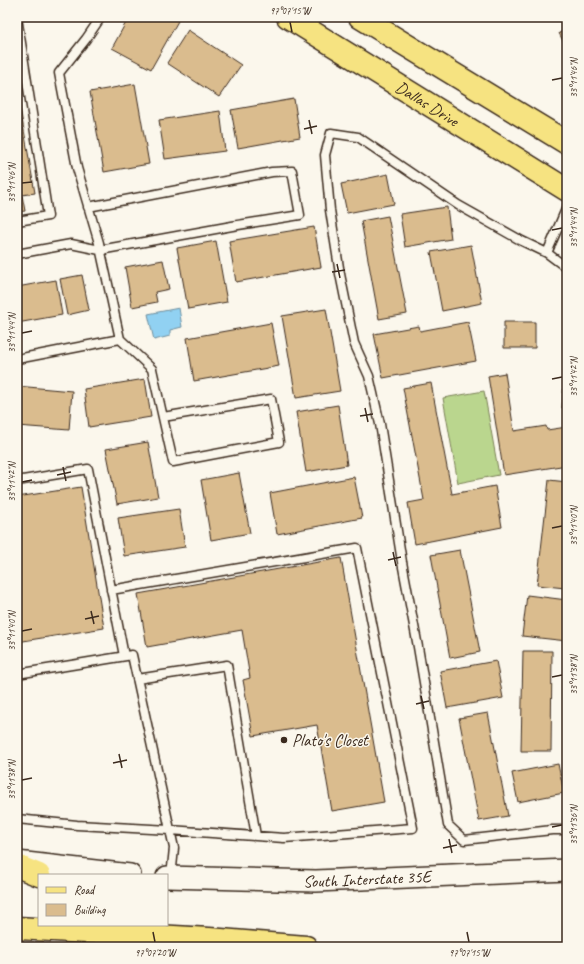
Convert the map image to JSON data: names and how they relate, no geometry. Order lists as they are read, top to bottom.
{
  "streets": {
    "main road": ["Dallas Drive", "South Interstate 35E"]
  },
  "places": ["Plato's Closet"],
  "legend": ["Road", "Building"],
  "coordinates": [
    "97°07'15\"W",
    "33°11'46\"N",
    "33°11'44\"N",
    "33°11'42\"N",
    "33°11'40\"N",
    "33°11'38\"N",
    "33°11'36\"N",
    "97°07'20\"W"
  ]
}
